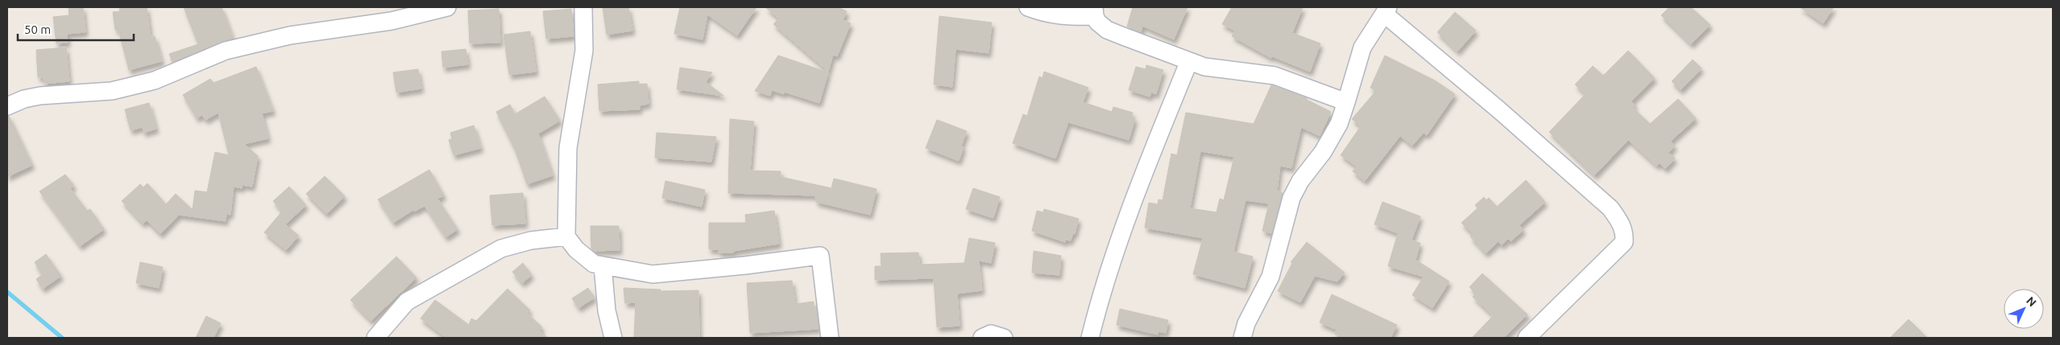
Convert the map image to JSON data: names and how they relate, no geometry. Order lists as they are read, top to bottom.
{
  "scale_bar": "50 m",
  "north": "top right"
}
